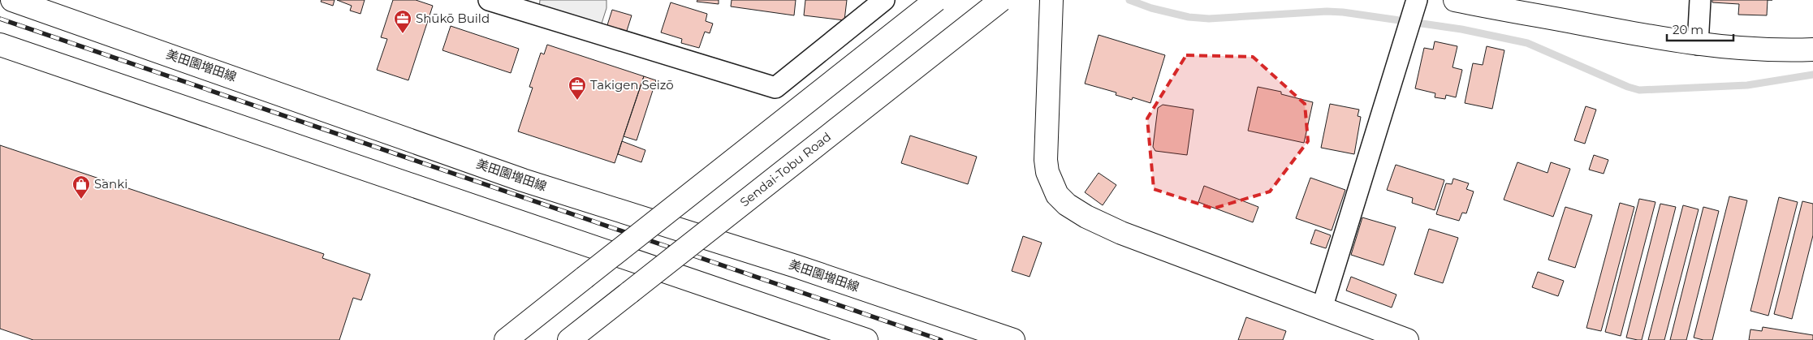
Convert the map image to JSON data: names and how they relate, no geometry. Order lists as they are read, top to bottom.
{
  "streets": {
    "main road": ["美田園増田線", "Sendai-Tobu Road"]
  },
  "places": {
    "office": ["Shūkō Build", "Takigen Seizō"],
    "shop": ["Sanki"]
  },
  "scale_bar": "20 m"
}
